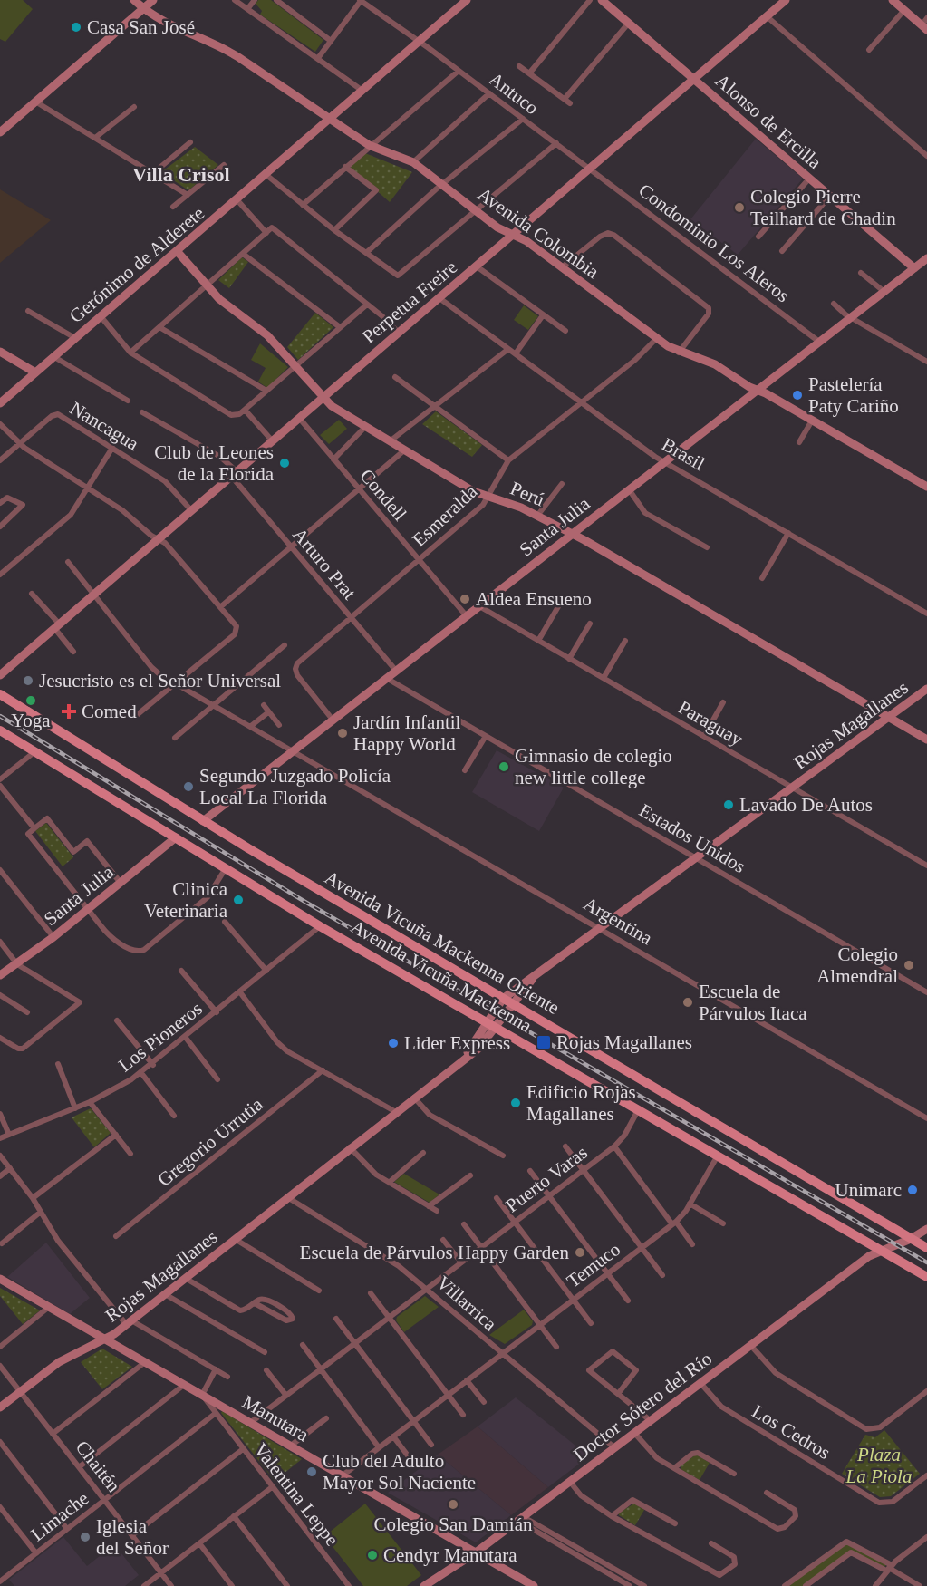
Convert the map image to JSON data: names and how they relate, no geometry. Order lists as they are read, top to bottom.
{
  "streets": {
    "main road": ["Avenida Vicuña Mackenna Oriente", "Avenida Vicuña Mackenna"],
    "street": [
      "Antuco",
      "Alonso de Ercilla",
      "Avenida Colombia",
      "Condominio Los Aleros",
      "Gerónimo de Alderete",
      "Perpetua Freire",
      "Nancagua",
      "Brasil",
      "Perú",
      "Condell",
      "Esmeralda",
      "Santa Julia",
      "Arturo Prat",
      "Paraguay",
      "Rojas Magallanes",
      "Estados Unidos",
      "Argentina",
      "Los Pioneros",
      "Gregorio Urrutia",
      "Puerto Varas",
      "Temuco",
      "Villarrica",
      "Doctor Sótero del Río",
      "Manutara",
      "Los Cedros",
      "Chaitén",
      "Valentina Leppe",
      "Limache"
    ]
  },
  "crossings": [
    ["Antuco", "Condominio Los Aleros"],
    ["Antuco", "Gerónimo de Alderete"],
    ["Antuco", "Perpetua Freire"],
    ["Alonso de Ercilla", "Perpetua Freire"],
    ["Alonso de Ercilla", "Santa Julia"],
    ["Avenida Colombia", "Gerónimo de Alderete"],
    ["Avenida Colombia", "Perpetua Freire"],
    ["Avenida Colombia", "Esmeralda"],
    ["Avenida Colombia", "Santa Julia"],
    ["Condominio Los Aleros", "Perpetua Freire"],
    ["Condominio Los Aleros", "Santa Julia"],
    ["Gerónimo de Alderete", "Perú"],
    ["Perpetua Freire", "Nancagua"],
    ["Perpetua Freire", "Brasil"],
    ["Perpetua Freire", "Perú"],
    ["Perpetua Freire", "Condell"],
    ["Perpetua Freire", "Arturo Prat"],
    ["Perpetua Freire", "Argentina"],
    ["Brasil", "Esmeralda"],
    ["Brasil", "Santa Julia"],
    ["Perú", "Esmeralda"],
    ["Perú", "Santa Julia"],
    ["Perú", "Rojas Magallanes"],
    ["Condell", "Esmeralda"],
    ["Condell", "Santa Julia"],
    ["Esmeralda", "Santa Julia"],
    ["Esmeralda", "Arturo Prat"],
    ["Santa Julia", "Arturo Prat"],
    ["Santa Julia", "Paraguay"],
    ["Santa Julia", "Estados Unidos"],
    ["Santa Julia", "Argentina"],
    ["Santa Julia", "Avenida Vicuña Mackenna Oriente"],
    ["Santa Julia", "Avenida Vicuña Mackenna"],
    ["Paraguay", "Rojas Magallanes"],
    ["Rojas Magallanes", "Estados Unidos"],
    ["Rojas Magallanes", "Argentina"],
    ["Rojas Magallanes", "Avenida Vicuña Mackenna Oriente"],
    ["Rojas Magallanes", "Avenida Vicuña Mackenna"],
    ["Rojas Magallanes", "Villarrica"],
    ["Rojas Magallanes", "Manutara"],
    ["Rojas Magallanes", "Chaitén"],
    ["Avenida Vicuña Mackenna Oriente", "Doctor Sótero del Río"],
    ["Avenida Vicuña Mackenna", "Los Pioneros"],
    ["Avenida Vicuña Mackenna", "Puerto Varas"],
    ["Avenida Vicuña Mackenna", "Temuco"],
    ["Avenida Vicuña Mackenna", "Doctor Sótero del Río"],
    ["Puerto Varas", "Villarrica"],
    ["Puerto Varas", "Manutara"],
    ["Temuco", "Villarrica"],
    ["Temuco", "Manutara"],
    ["Villarrica", "Doctor Sótero del Río"],
    ["Doctor Sótero del Río", "Manutara"],
    ["Doctor Sótero del Río", "Los Cedros"],
    ["Manutara", "Valentina Leppe"],
    ["Chaitén", "Limache"],
    ["Valentina Leppe", "Limache"]
  ],
  "districts": ["Villa Crisol"],
  "parks": ["Plaza La Piola"],
  "places": {
    "other": [
      "Casa San José",
      "Colegio Pierre Teilhard de Chadin",
      "Pastelería Paty Cariño",
      "Club de Leones de la Florida",
      "Aldea Ensueno",
      "Jesucristo es el Señor Universal",
      "Yoga",
      "Jardín Infantil Happy World",
      "Gimnasio de colegio new little college",
      "Segundo Juzgado Policía Local La Florida",
      "Lavado De Autos",
      "Clinica Veterinaria",
      "Colegio Almendral",
      "Escuela de Párvulos Itaca",
      "Lider Express",
      "Edificio Rojas Magallanes",
      "Unimarc",
      "Escuela de Párvulos Happy Garden",
      "Club del Adulto Mayor Sol Naciente",
      "Colegio San Damián",
      "Iglesia del Señor",
      "Cendyr Manutara"
    ],
    "health": ["Comed"],
    "transit": ["Rojas Magallanes"]
  }
}
